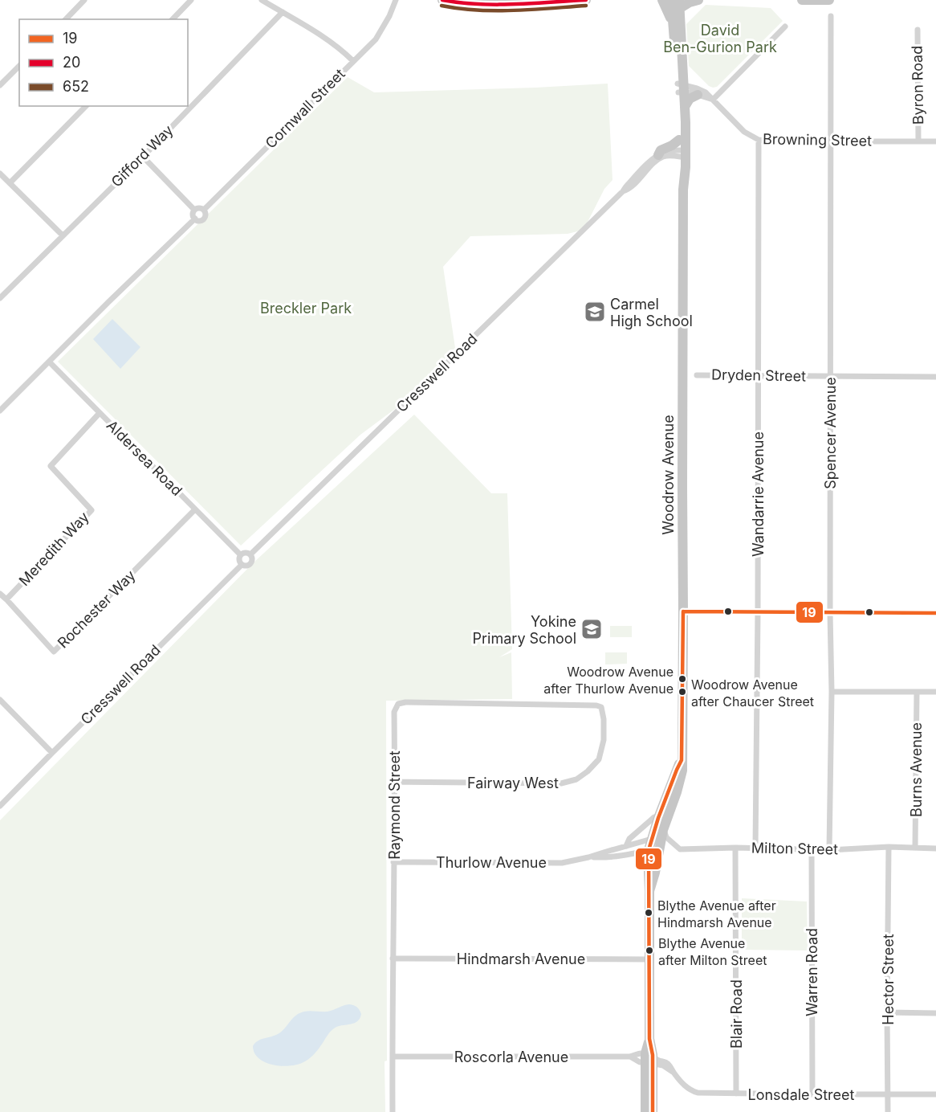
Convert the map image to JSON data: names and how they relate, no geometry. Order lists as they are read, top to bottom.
{
  "streets": {
    "main road": ["Woodrow Avenue"],
    "street": [
      "Byron Road",
      "Cornwall Street",
      "Browning Street",
      "Gifford Way",
      "Cresswell Road",
      "Dryden Street",
      "Spencer Avenue",
      "Aldersea Road",
      "Wandarrie Avenue",
      "Meredith Way",
      "Rochester Way",
      "Burns Avenue",
      "Fairway West",
      "Raymond Street",
      "Milton Street",
      "Thurlow Avenue",
      "Hindmarsh Avenue",
      "Warren Road",
      "Hector Street",
      "Blair Road",
      "Roscorla Avenue",
      "Lonsdale Street"
    ]
  },
  "crossings": [
    ["Byron Road", "Browning Street"],
    ["Browning Street", "Spencer Avenue"],
    ["Browning Street", "Woodrow Avenue"],
    ["Browning Street", "Wandarrie Avenue"],
    ["Cresswell Road", "Aldersea Road"],
    ["Cresswell Road", "Woodrow Avenue"],
    ["Dryden Street", "Spencer Avenue"],
    ["Dryden Street", "Wandarrie Avenue"],
    ["Spencer Avenue", "Milton Street"],
    ["Aldersea Road", "Meredith Way"],
    ["Aldersea Road", "Rochester Way"],
    ["Woodrow Avenue", "Milton Street"],
    ["Woodrow Avenue", "Thurlow Avenue"],
    ["Wandarrie Avenue", "Milton Street"],
    ["Meredith Way", "Rochester Way"],
    ["Burns Avenue", "Milton Street"],
    ["Fairway West", "Raymond Street"],
    ["Raymond Street", "Thurlow Avenue"],
    ["Raymond Street", "Hindmarsh Avenue"],
    ["Raymond Street", "Roscorla Avenue"],
    ["Milton Street", "Warren Road"],
    ["Milton Street", "Hector Street"],
    ["Milton Street", "Blair Road"],
    ["Warren Road", "Lonsdale Street"],
    ["Hector Street", "Lonsdale Street"],
    ["Blair Road", "Lonsdale Street"],
    ["Roscorla Avenue", "Lonsdale Street"]
  ],
  "parks": ["David Ben-Gurion Park", "Breckler Park"],
  "places": {
    "school or university": ["Carmel High School", "Yokine Primary School"],
    "other": [
      "Woodrow Avenue after Thurlow Avenue",
      "Woodrow Avenue after Chaucer Street",
      "Blythe Avenue after Hindmarsh Avenue",
      "Blythe Avenue after Milton Street"
    ]
  },
  "lines": ["transit line 20", "transit line 652", "transit line 19"],
  "legend": ["19", "20", "652"]
}
